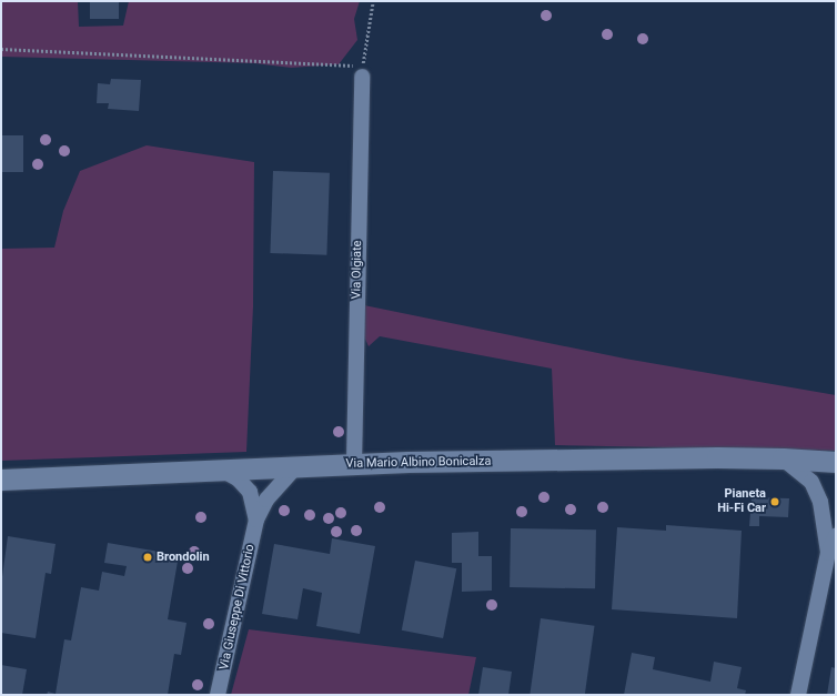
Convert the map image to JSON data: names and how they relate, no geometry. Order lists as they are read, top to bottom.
{
  "streets": {
    "main road": ["Via Mario Albino Bonicalza"],
    "street": ["Via Olgiate", "Via Giuseppe Di Vittorio"]
  },
  "crossings": [
    ["Via Olgiate", "Via Mario Albino Bonicalza"],
    ["Via Mario Albino Bonicalza", "Via Giuseppe Di Vittorio"]
  ],
  "places": ["Pianeta Hi-Fi Car", "Brondolin"]
}
